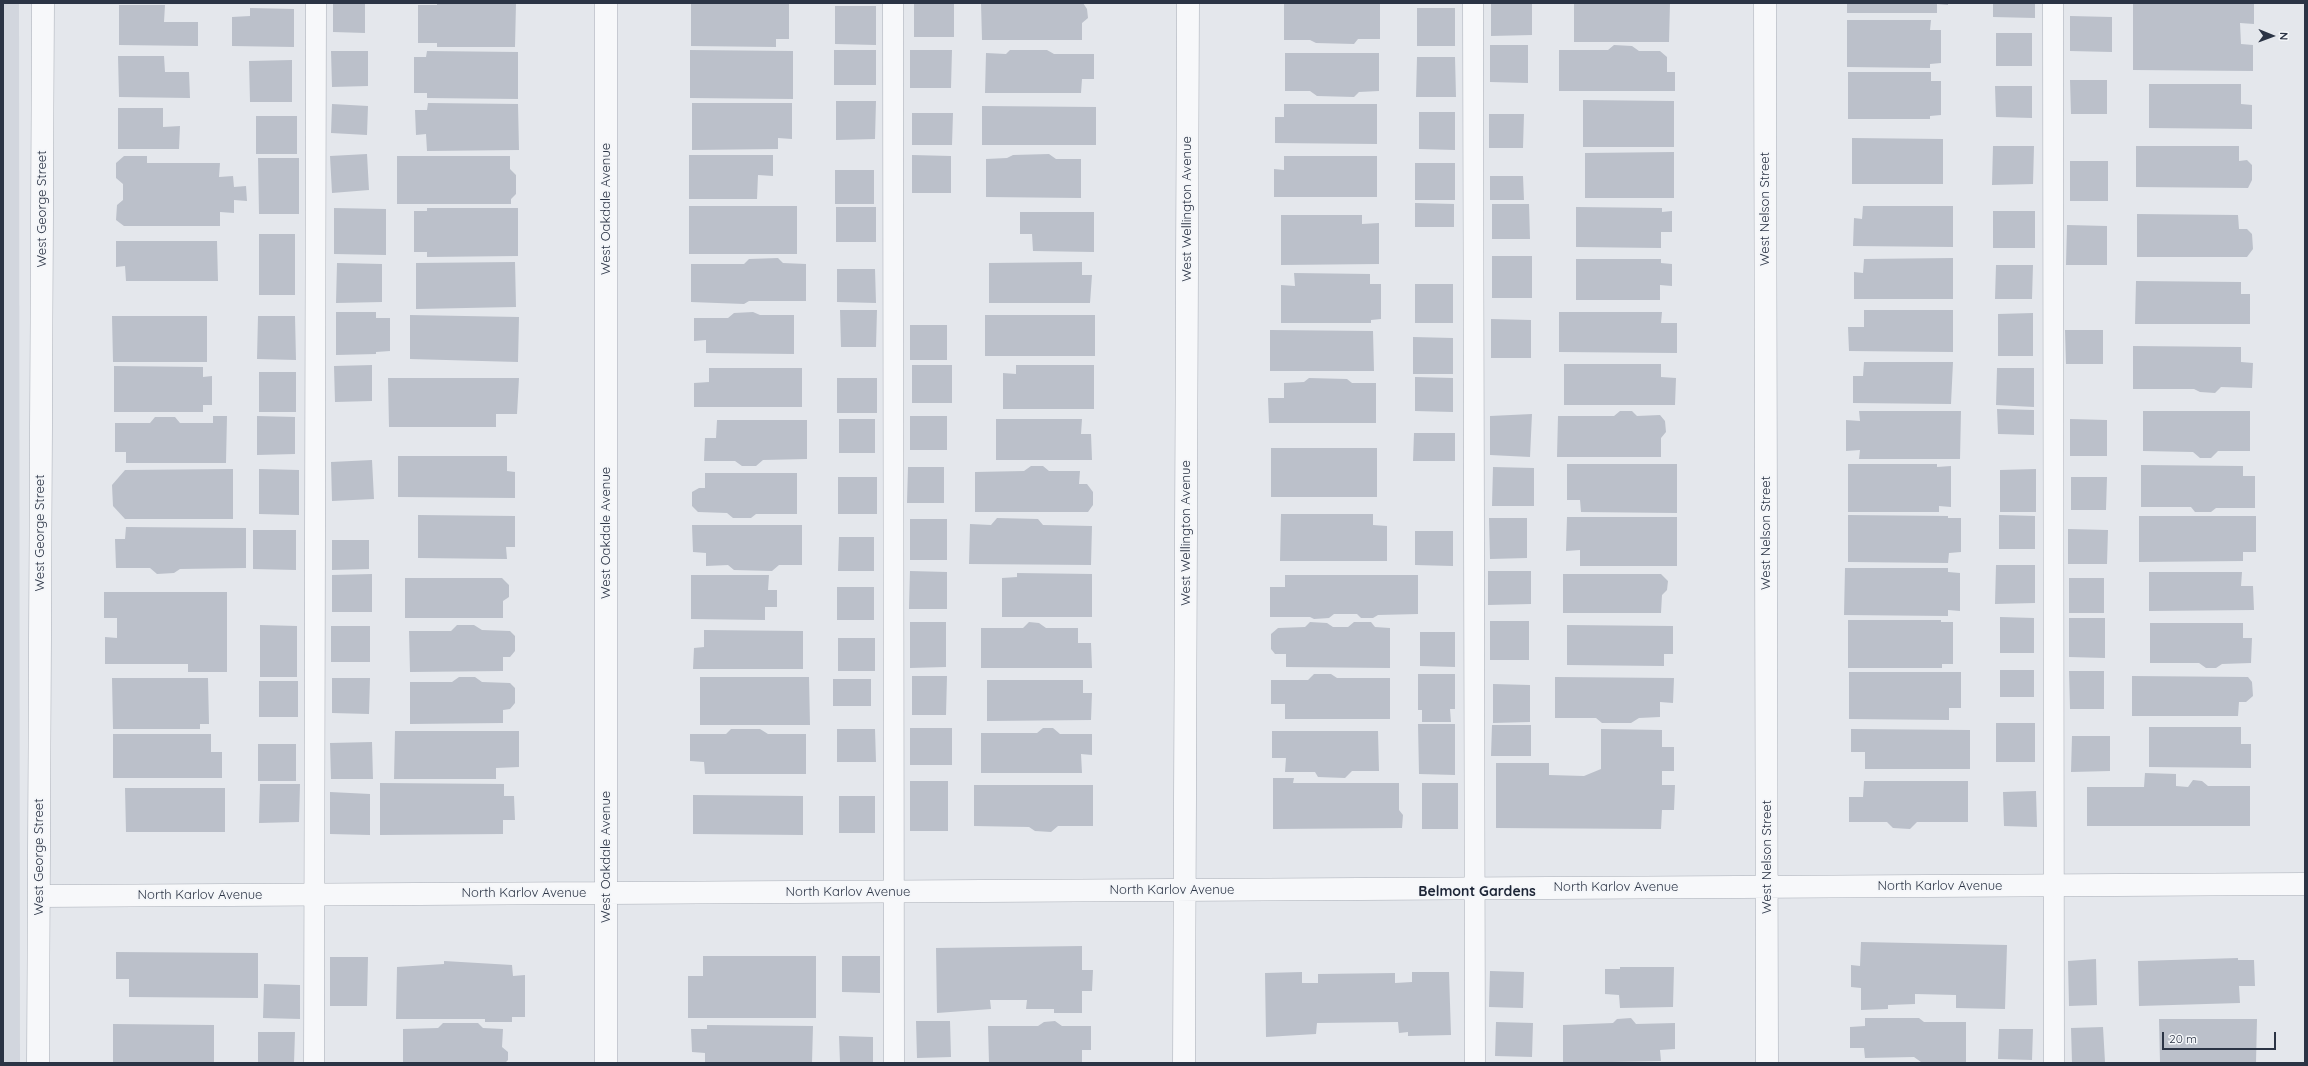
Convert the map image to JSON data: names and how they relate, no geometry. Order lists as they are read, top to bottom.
{
  "streets": {
    "street": [
      "West George Street",
      "West Oakdale Avenue",
      "West Wellington Avenue",
      "West Nelson Street",
      "North Karlov Avenue"
    ]
  },
  "crossings": [
    ["West George Street", "North Karlov Avenue"],
    ["West Oakdale Avenue", "North Karlov Avenue"],
    ["West Wellington Avenue", "North Karlov Avenue"],
    ["West Nelson Street", "North Karlov Avenue"]
  ],
  "districts": ["Belmont Gardens"],
  "scale_bar": "20 m",
  "north": "right"
}
